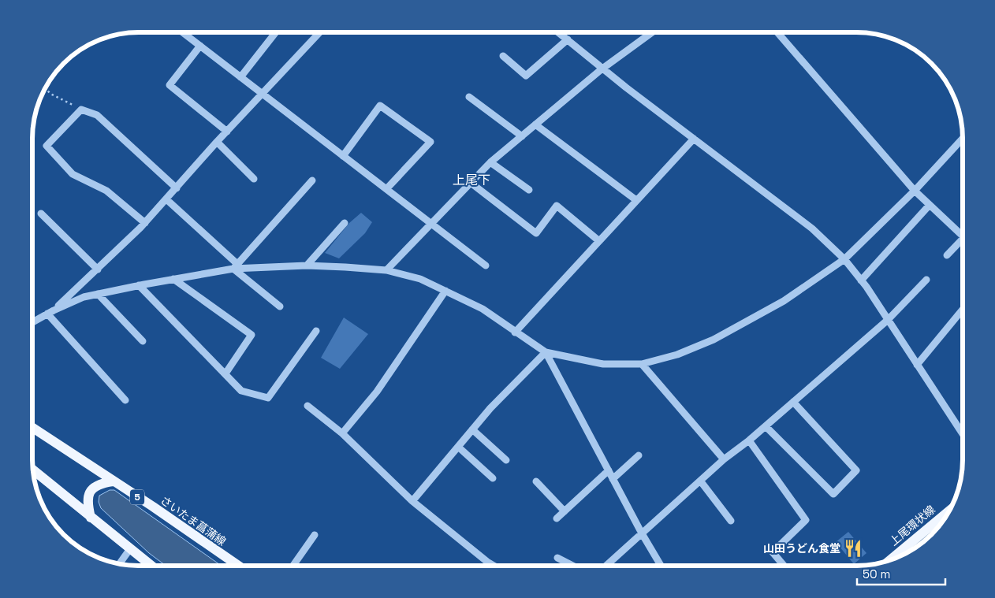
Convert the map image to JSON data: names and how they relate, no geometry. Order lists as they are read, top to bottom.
{
  "streets": {
    "main road": ["5", "さいたま菖蒲線", "上尾環状線"]
  },
  "districts": ["上尾下"],
  "places": {
    "restaurant": ["山田うどん食堂"]
  },
  "scale_bar": "50 m"
}
